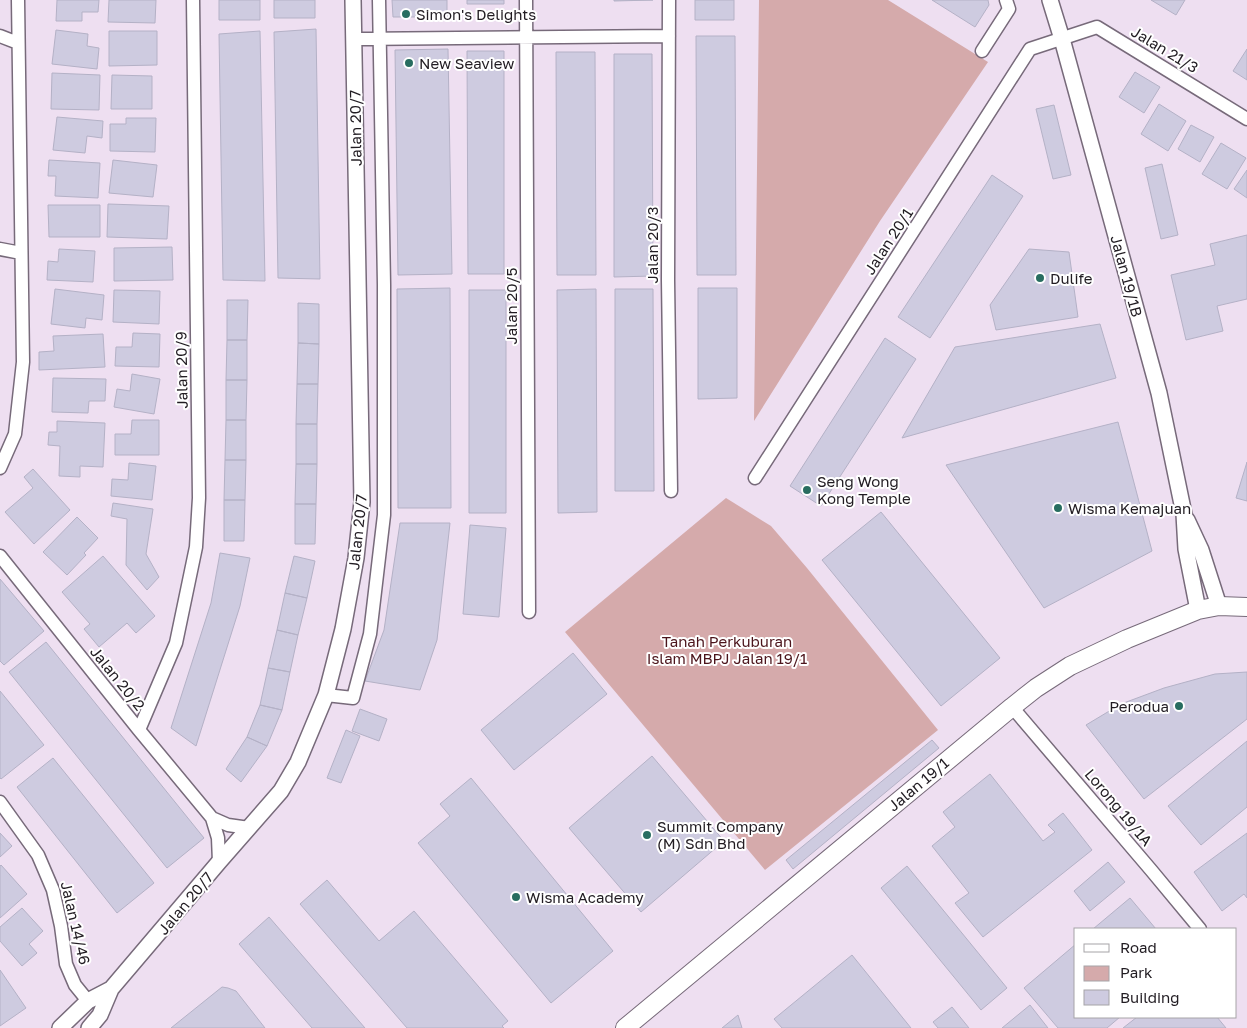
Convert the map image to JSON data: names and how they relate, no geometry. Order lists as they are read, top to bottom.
{
  "streets": {
    "main road": ["Jalan 19/1"],
    "street": [
      "Jalan 21/3",
      "Jalan 20/7",
      "Jalan 20/1",
      "Jalan 20/3",
      "Jalan 19/1B",
      "Jalan 20/5",
      "Jalan 20/9",
      "Jalan 20/2",
      "Lorong 19/1A",
      "Jalan 14/46"
    ]
  },
  "crossings": [
    ["Jalan 21/3", "Jalan 20/1"],
    ["Jalan 21/3", "Jalan 19/1B"],
    ["Jalan 20/7", "Jalan 20/2"],
    ["Jalan 20/7", "Jalan 14/46"],
    ["Jalan 20/1", "Jalan 19/1B"],
    ["Jalan 19/1B", "Jalan 19/1"],
    ["Jalan 20/9", "Jalan 20/2"],
    ["Jalan 19/1", "Lorong 19/1A"]
  ],
  "parks": ["Tanah Perkuburan Islam MBPJ Jalan 19/1"],
  "places": [
    "Simon's Delights",
    "New Seaview",
    "Dulife",
    "Seng Wong Kong Temple",
    "Wisma Kemajuan",
    "Perodua",
    "Summit Company (M) Sdn Bhd",
    "Wisma Academy"
  ],
  "legend": ["Road", "Park", "Building"]
}
